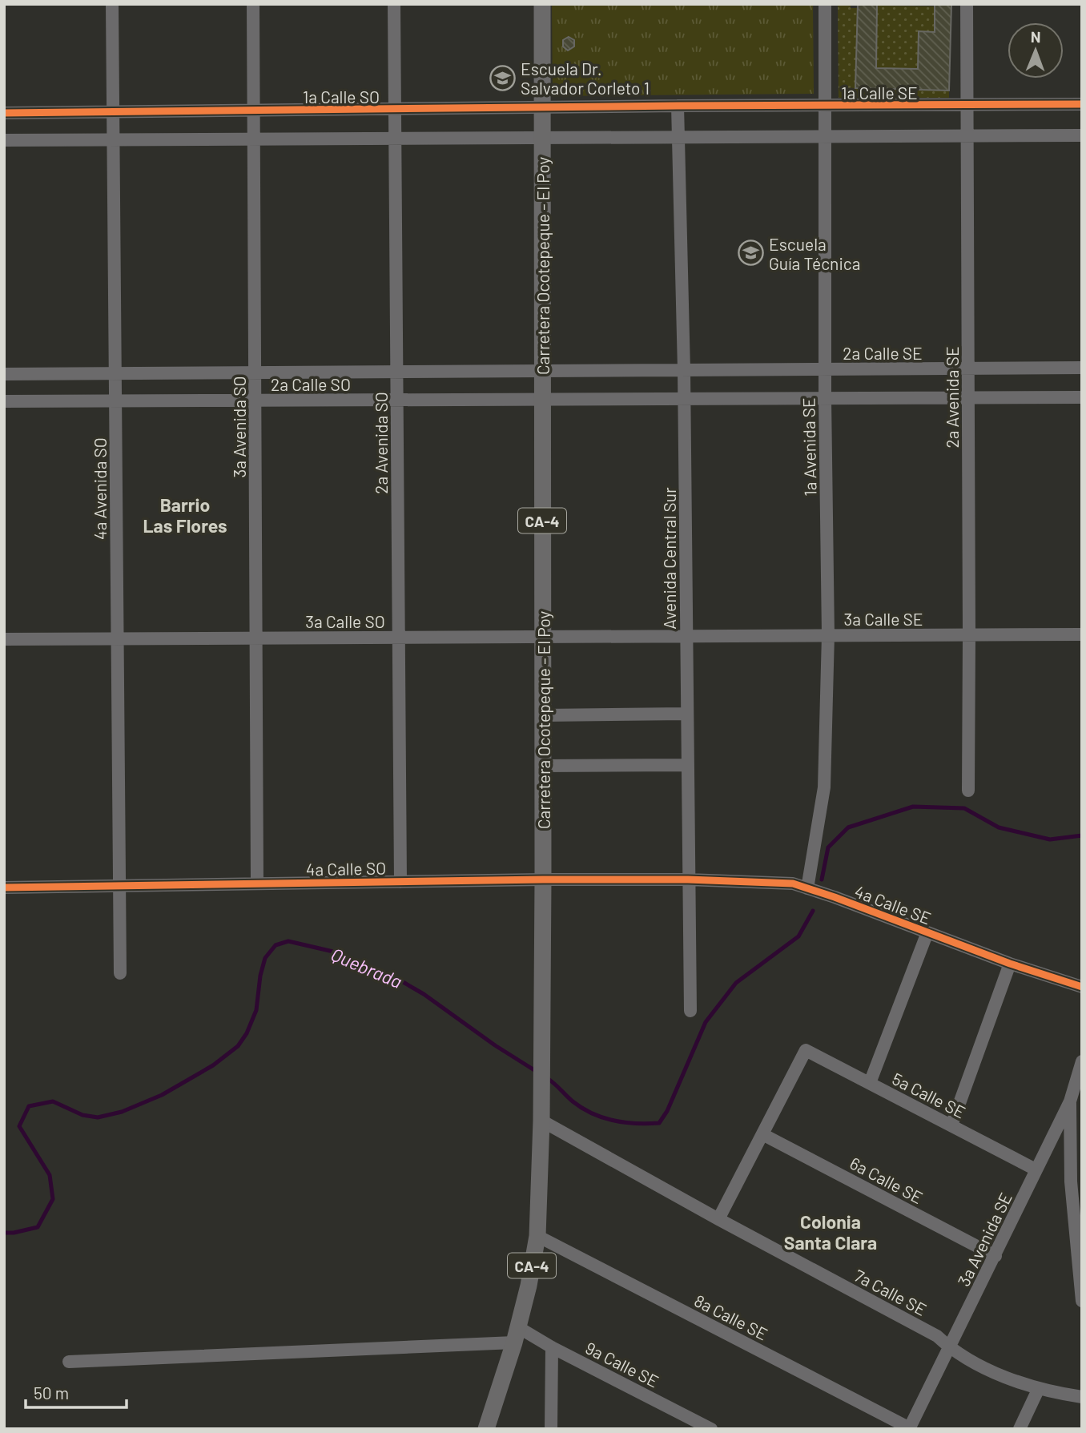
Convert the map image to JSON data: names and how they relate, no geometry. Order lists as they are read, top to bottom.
{
  "streets": {
    "main road": ["Carretera Ocotepeque - El Poy", "CA-4"],
    "street": [
      "1a Calle SE",
      "1a Calle SO",
      "2a Calle SE",
      "2a Calle SO",
      "2a Avenida SE",
      "3a Avenida SO",
      "2a Avenida SO",
      "1a Avenida SE",
      "4a Avenida SO",
      "Avenida Central Sur",
      "3a Calle SE",
      "3a Calle SO",
      "4a Calle SO",
      "4a Calle SE",
      "5a Calle SE",
      "6a Calle SE",
      "3a Avenida SE",
      "7a Calle SE",
      "8a Calle SE",
      "9a Calle SE"
    ]
  },
  "crossings": [
    ["1a Calle SE", "1a Calle SO"],
    ["1a Calle SE", "2a Avenida SE"],
    ["1a Calle SE", "1a Avenida SE"],
    ["1a Calle SE", "Avenida Central Sur"],
    ["1a Calle SO", "Carretera Ocotepeque - El Poy"],
    ["1a Calle SO", "3a Avenida SO"],
    ["1a Calle SO", "2a Avenida SO"],
    ["1a Calle SO", "4a Avenida SO"],
    ["1a Calle SO", "Avenida Central Sur"],
    ["Carretera Ocotepeque - El Poy", "2a Calle SO"],
    ["Carretera Ocotepeque - El Poy", "3a Calle SO"],
    ["Carretera Ocotepeque - El Poy", "4a Calle SO"],
    ["Carretera Ocotepeque - El Poy", "7a Calle SE"],
    ["Carretera Ocotepeque - El Poy", "8a Calle SE"],
    ["Carretera Ocotepeque - El Poy", "9a Calle SE"],
    ["2a Calle SE", "2a Calle SO"],
    ["2a Calle SE", "2a Avenida SE"],
    ["2a Calle SE", "1a Avenida SE"],
    ["2a Calle SE", "Avenida Central Sur"],
    ["2a Calle SO", "3a Avenida SO"],
    ["2a Calle SO", "2a Avenida SO"],
    ["2a Calle SO", "4a Avenida SO"],
    ["2a Calle SO", "Avenida Central Sur"],
    ["2a Avenida SE", "3a Calle SE"],
    ["3a Avenida SO", "3a Calle SO"],
    ["3a Avenida SO", "4a Calle SO"],
    ["2a Avenida SO", "3a Calle SO"],
    ["2a Avenida SO", "4a Calle SO"],
    ["1a Avenida SE", "3a Calle SE"],
    ["1a Avenida SE", "4a Calle SE"],
    ["4a Avenida SO", "3a Calle SO"],
    ["4a Avenida SO", "4a Calle SO"],
    ["Avenida Central Sur", "3a Calle SE"],
    ["Avenida Central Sur", "3a Calle SO"],
    ["Avenida Central Sur", "4a Calle SO"],
    ["Avenida Central Sur", "4a Calle SE"],
    ["3a Calle SE", "3a Calle SO"],
    ["4a Calle SO", "4a Calle SE"],
    ["5a Calle SE", "6a Calle SE"],
    ["5a Calle SE", "3a Avenida SE"],
    ["6a Calle SE", "3a Avenida SE"],
    ["3a Avenida SE", "7a Calle SE"],
    ["3a Avenida SE", "8a Calle SE"]
  ],
  "districts": ["Barrio Las Flores", "Colonia Santa Clara"],
  "water": ["Quebrada"],
  "places": {
    "school or university": ["Escuela Dr. Salvador Corleto 1", "Escuela Guía Técnica"]
  },
  "scale_bar": "50 m",
  "north": "top"
}
